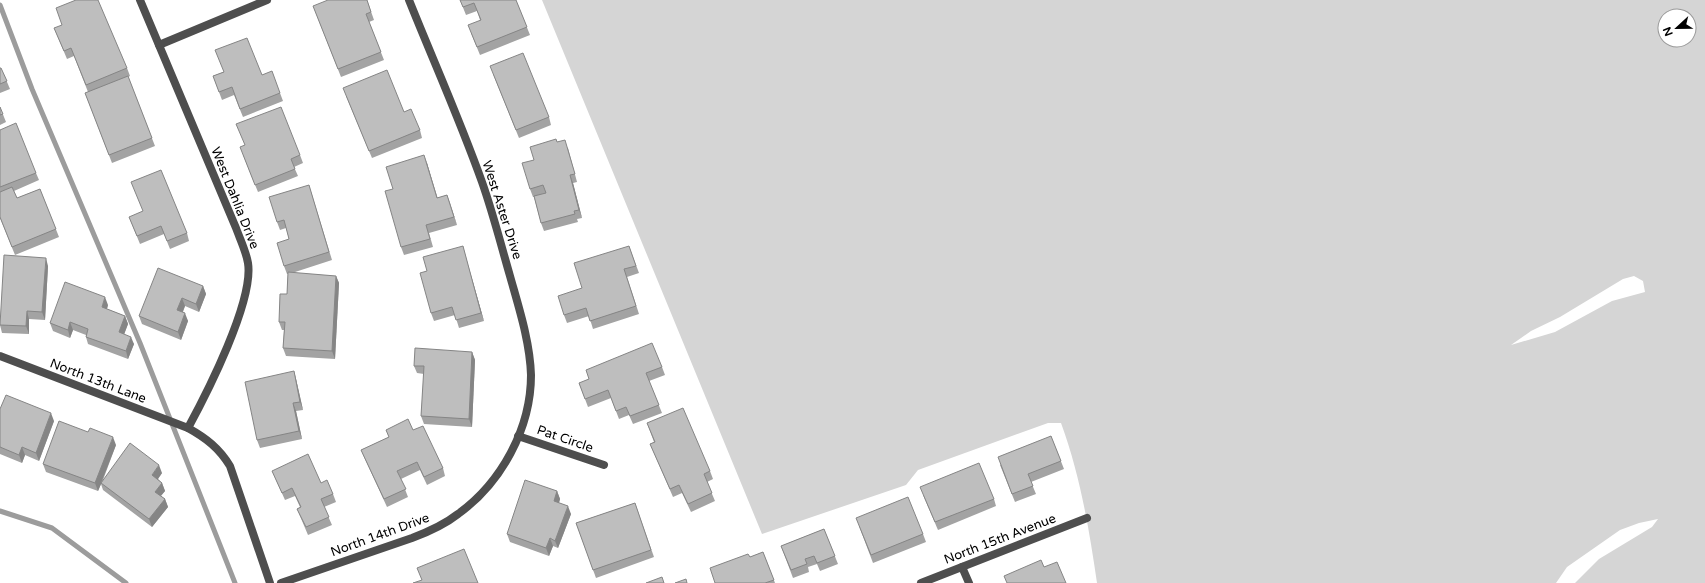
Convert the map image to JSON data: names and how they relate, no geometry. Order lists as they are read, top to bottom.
{
  "streets": {
    "street": [
      "West Dahlia Drive",
      "West Aster Drive",
      "North 13th Lane",
      "Pat Circle",
      "North 14th Drive",
      "North 15th Avenue"
    ]
  },
  "crossings": [
    ["West Dahlia Drive", "North 13th Lane"],
    ["West Aster Drive", "Pat Circle"],
    ["West Aster Drive", "North 14th Drive"],
    ["Pat Circle", "North 14th Drive"]
  ],
  "north": "left"
}
